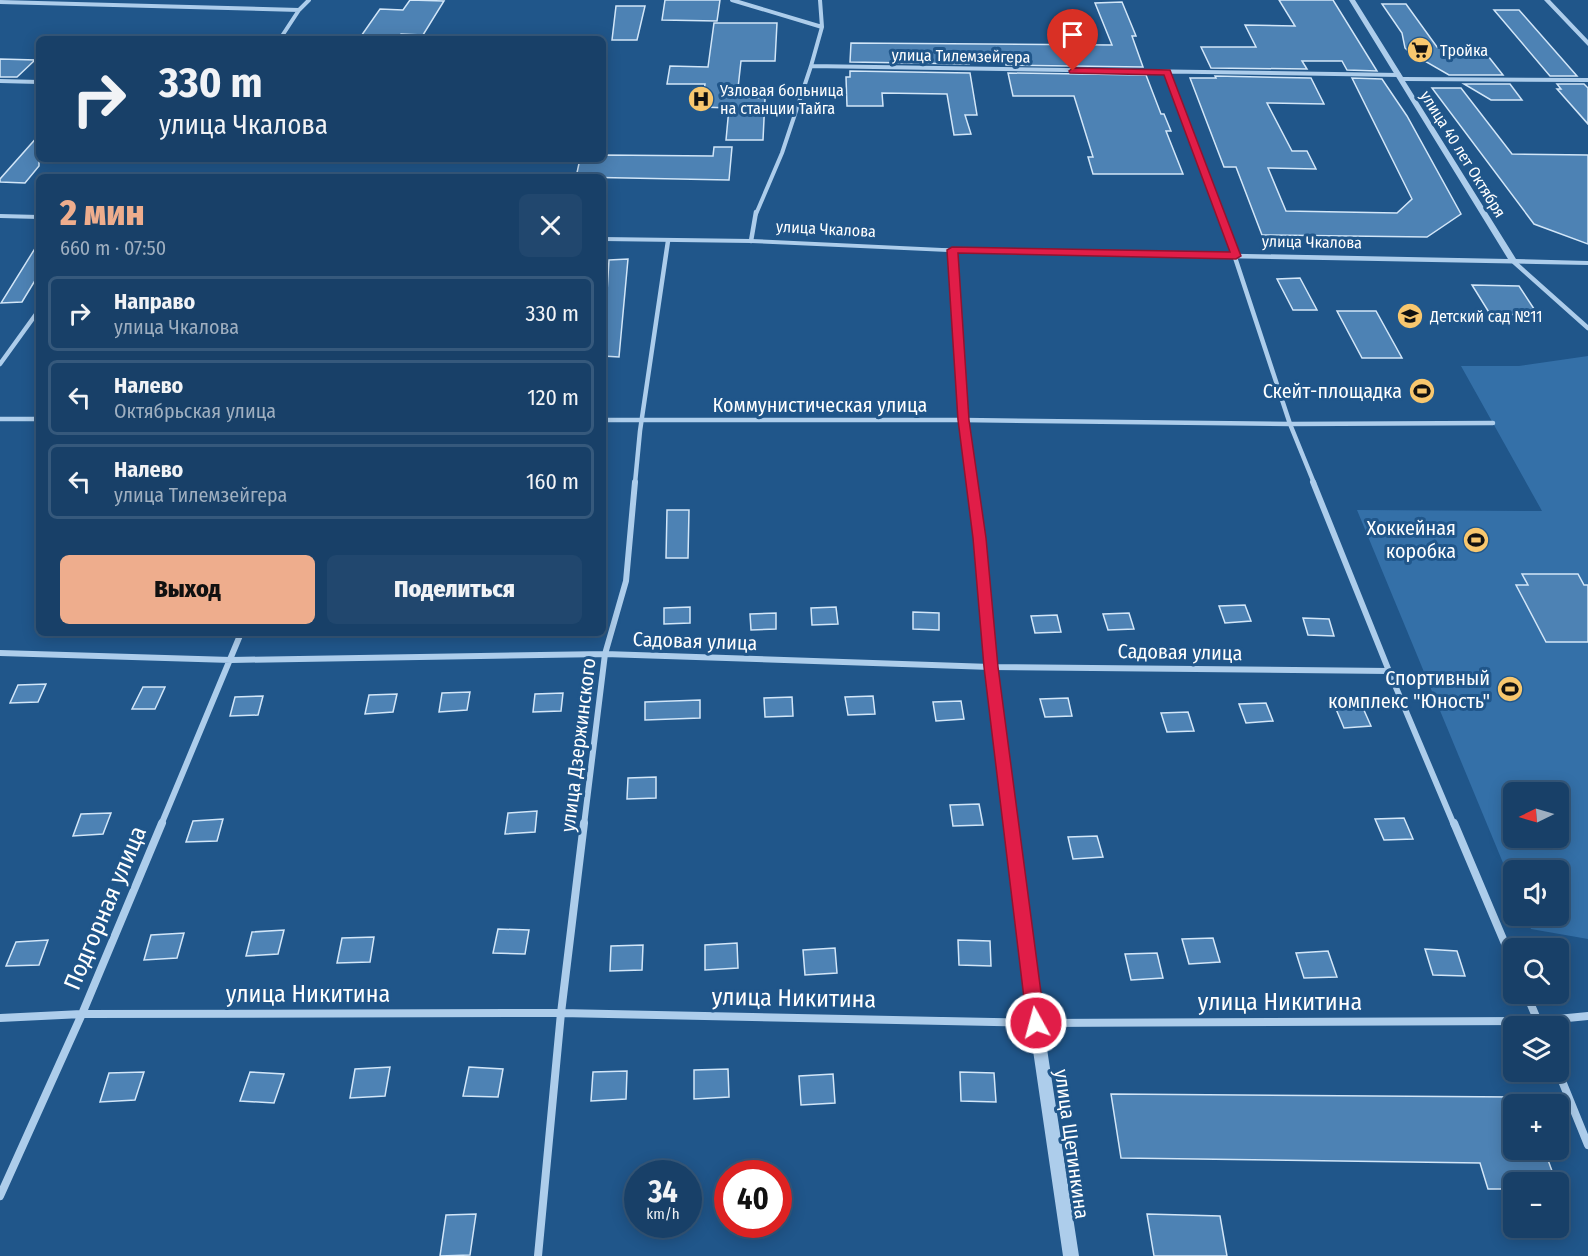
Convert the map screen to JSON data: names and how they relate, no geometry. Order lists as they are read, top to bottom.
{
  "streets": {
    "street": [
      "улица Тилемзейгера",
      "улица 40 лет Октября",
      "улица Чкалова",
      "Коммунистическая улица",
      "Садовая улица",
      "улица Дзержинского",
      "Подгорная улица",
      "улица Никитина",
      "улица Щетинкина"
    ]
  },
  "crossings": [
    ["улица Тилемзейгера", "улица 40 лет Октября"],
    ["улица 40 лет Октября", "улица Чкалова"],
    ["улица Чкалова", "улица Дзержинского"],
    ["улица Чкалова", "улица Щетинкина"],
    ["Коммунистическая улица", "улица Дзержинского"],
    ["Коммунистическая улица", "улица Щетинкина"],
    ["Садовая улица", "улица Дзержинского"],
    ["Садовая улица", "Подгорная улица"],
    ["Садовая улица", "улица Щетинкина"],
    ["улица Дзержинского", "улица Никитина"],
    ["Подгорная улица", "улица Никитина"],
    ["улица Никитина", "улица Щетинкина"]
  ],
  "places": {
    "supermarket": ["Тройка"],
    "hospital": ["Узловая больница на станции Тайга"],
    "school or university": ["Детский сад №11"],
    "sports": ["Скейт-площадка", "Хоккейная коробка", "Спортивный комплекс \"Юность\""]
  },
  "north": "left",
  "page": {
    "turn": ["330 m", "улица Чкалова"],
    "heading": ["2 мин", "660 m · 07:50"],
    "list": [
      {
        "name": "Направо",
        "note": "улица Чкалова",
        "value": "330 m"
      },
      {
        "name": "Налево",
        "note": "Октябрьская улица",
        "value": "120 m"
      },
      {
        "name": "Налево",
        "note": "улица Тилемзейгера",
        "value": "160 m"
      }
    ],
    "buttons": ["Выход", "Поделиться"],
    "map_buttons": ["+", "−"],
    "speed": "34 km/h",
    "limit": "40"
  }
}
